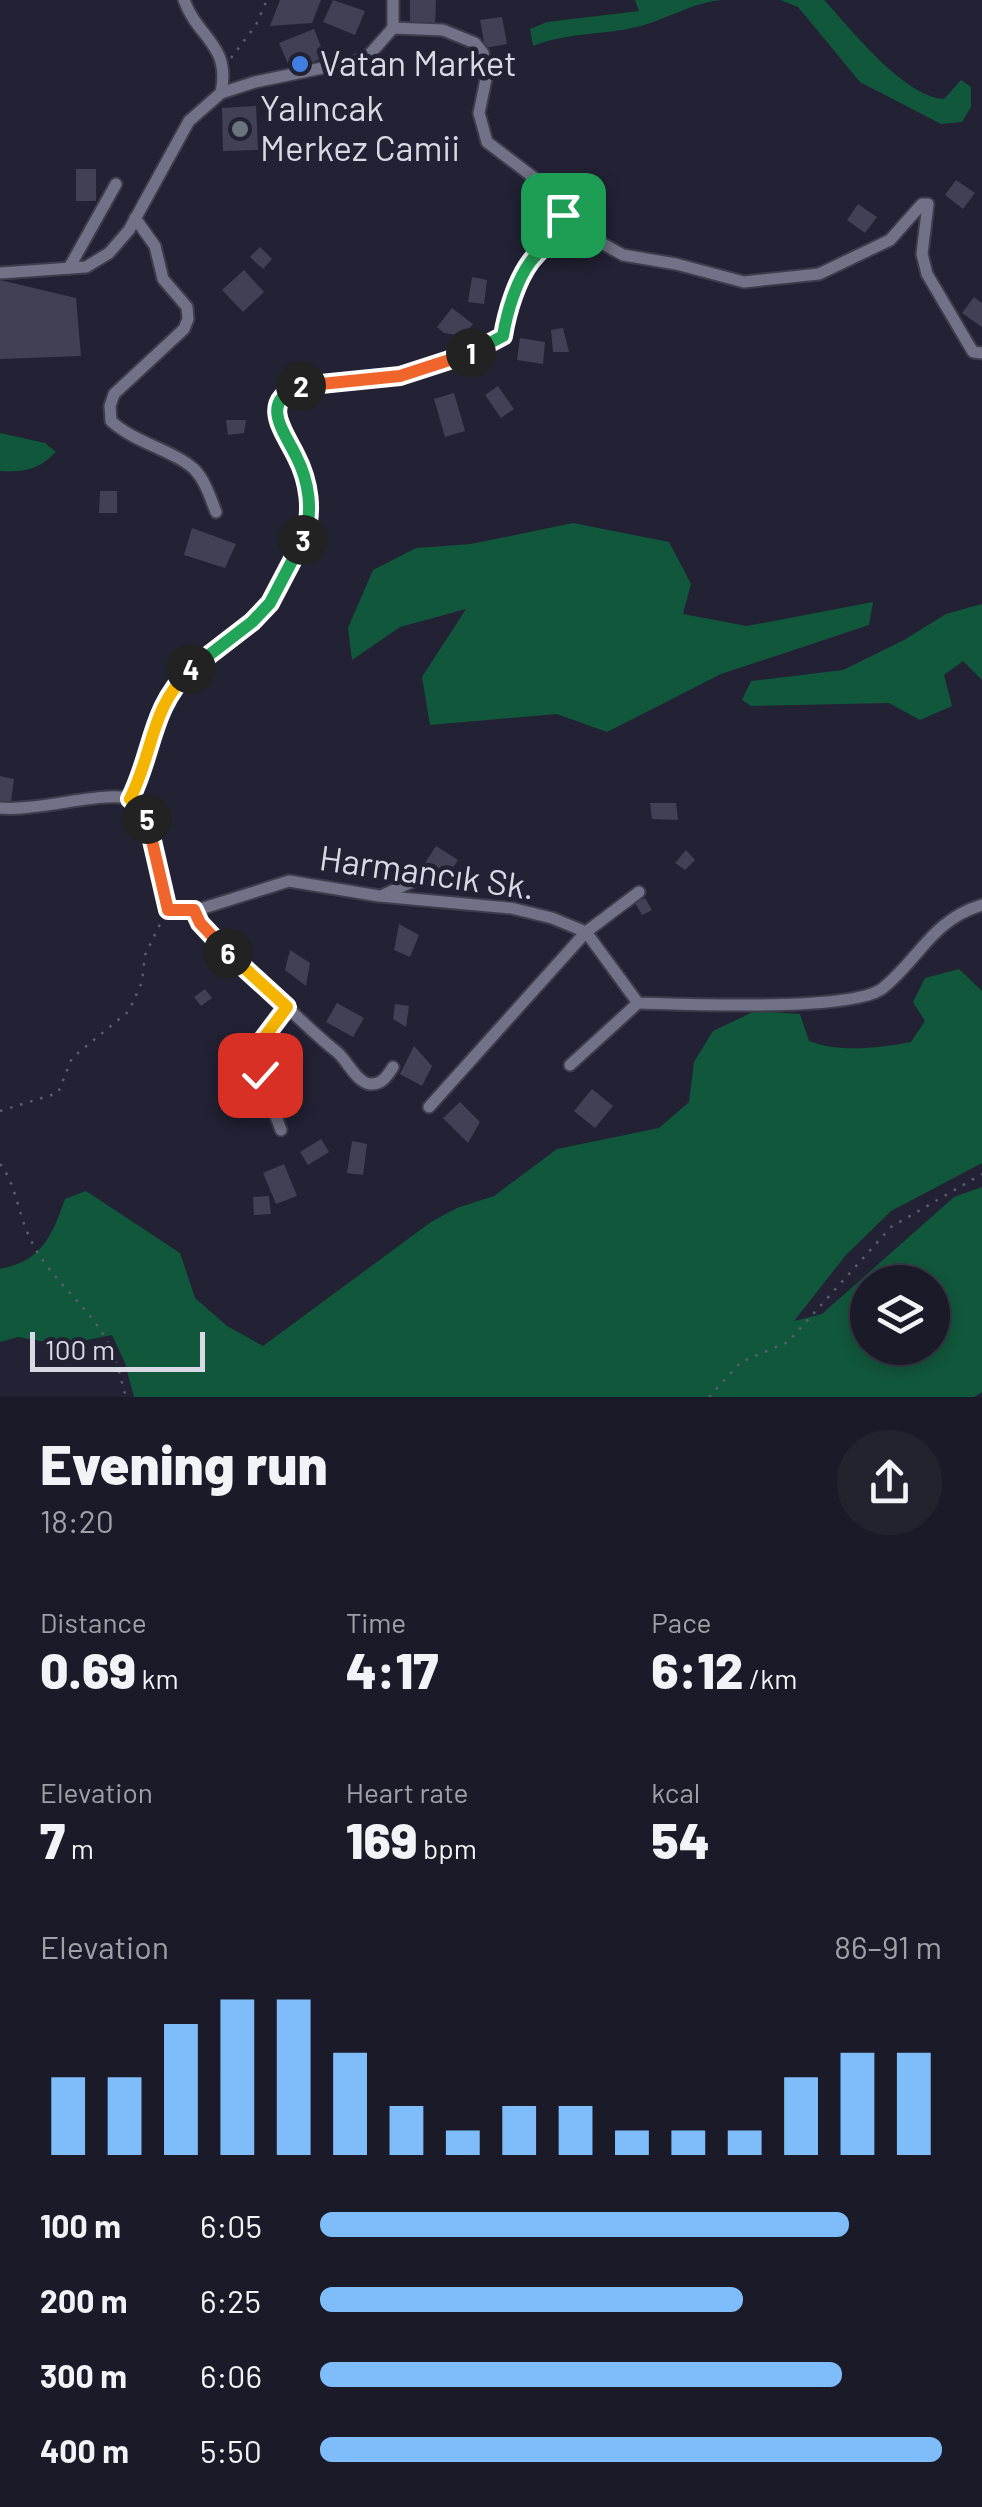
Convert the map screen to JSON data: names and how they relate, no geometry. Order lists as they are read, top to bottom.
{
  "streets": {
    "street": ["Harmancık Sk."]
  },
  "places": ["Vatan Market", "Yalıncak Merkez Camii"],
  "scale_bar": "100 m",
  "page": {
    "pins": [
      "1",
      "2",
      "3",
      "4",
      "5",
      "6"
    ],
    "scale": "100 m",
    "heading": ["Evening run", "18:20"],
    "stats": [
      ["Distance", "0.69 km"],
      ["Time", "4:17"],
      ["Pace", "6:12 /km"],
      ["Elevation", "7 m"],
      ["Heart rate", "169 bpm"],
      ["kcal", "54"]
    ],
    "chart": ["Elevation", "86–91 m"],
    "list": [
      {
        "name": "100 m",
        "note": "6:05"
      },
      {
        "name": "200 m",
        "note": "6:25"
      },
      {
        "name": "300 m",
        "note": "6:06"
      },
      {
        "name": "400 m",
        "note": "5:50"
      }
    ]
  }
}
